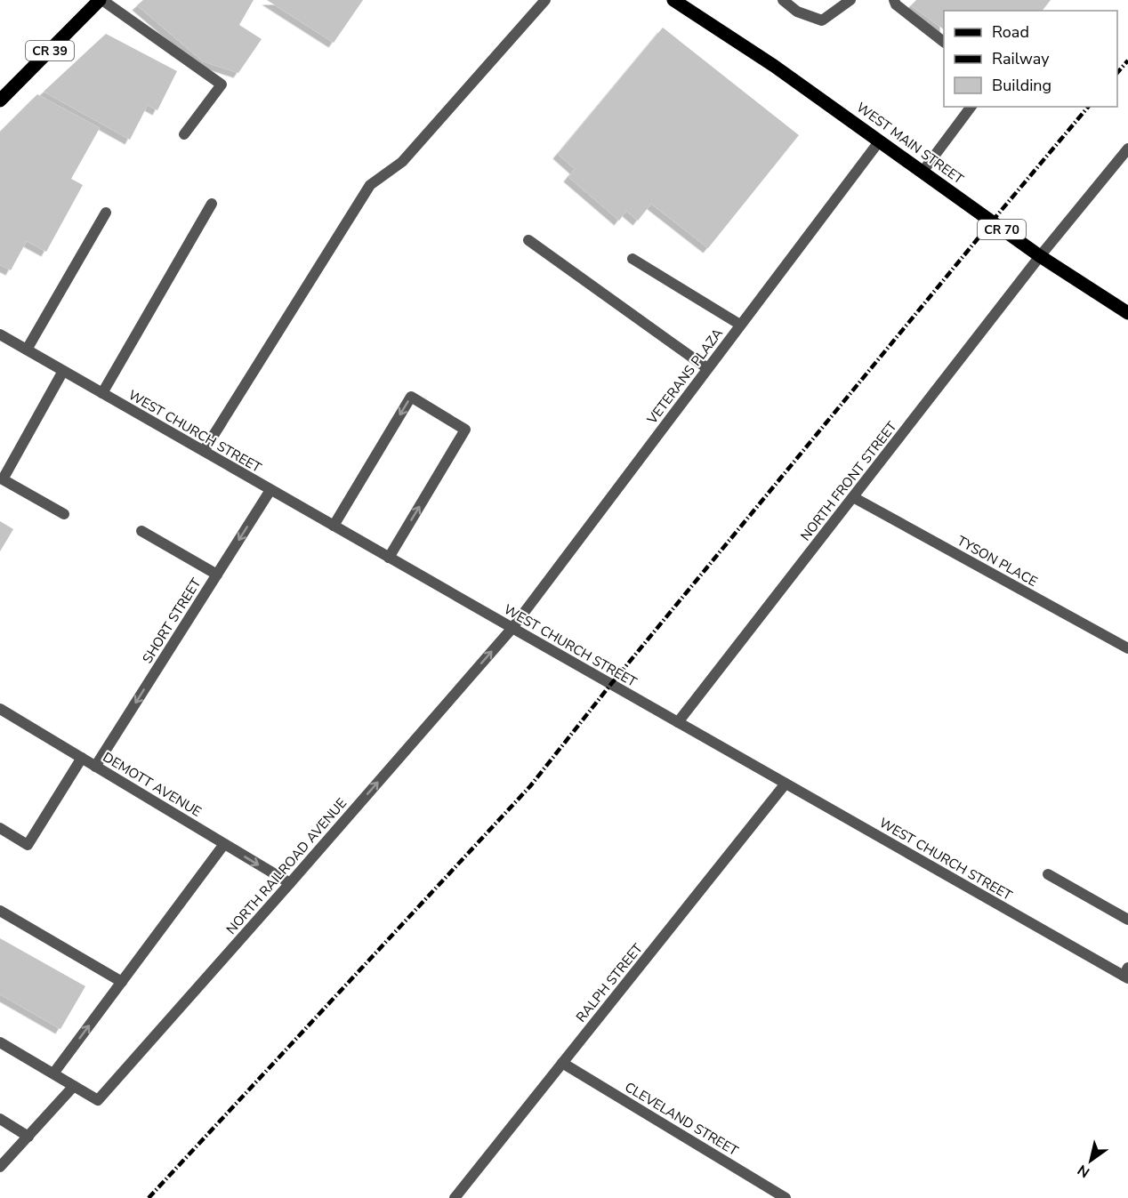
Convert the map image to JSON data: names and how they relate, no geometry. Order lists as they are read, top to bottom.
{
  "streets": {
    "main road": ["CR 39", "WEST MAIN STREET", "CR 70"],
    "street": [
      "VETERANS PLAZA",
      "WEST CHURCH STREET",
      "NORTH FRONT STREET",
      "TYSON PLACE",
      "SHORT STREET",
      "DEMOTT AVENUE",
      "NORTH RAILROAD AVENUE",
      "RALPH STREET",
      "CLEVELAND STREET"
    ]
  },
  "crossings": [
    ["WEST MAIN STREET", "VETERANS PLAZA"],
    ["WEST MAIN STREET", "NORTH FRONT STREET"],
    ["VETERANS PLAZA", "WEST CHURCH STREET"],
    ["VETERANS PLAZA", "NORTH RAILROAD AVENUE"],
    ["WEST CHURCH STREET", "NORTH FRONT STREET"],
    ["WEST CHURCH STREET", "SHORT STREET"],
    ["WEST CHURCH STREET", "NORTH RAILROAD AVENUE"],
    ["WEST CHURCH STREET", "RALPH STREET"],
    ["NORTH FRONT STREET", "TYSON PLACE"],
    ["SHORT STREET", "DEMOTT AVENUE"],
    ["DEMOTT AVENUE", "NORTH RAILROAD AVENUE"],
    ["RALPH STREET", "CLEVELAND STREET"]
  ],
  "one_way": ["SHORT STREET", "NORTH RAILROAD AVENUE"],
  "legend": ["Road", "Railway", "Building"],
  "north": "bottom left"
}
